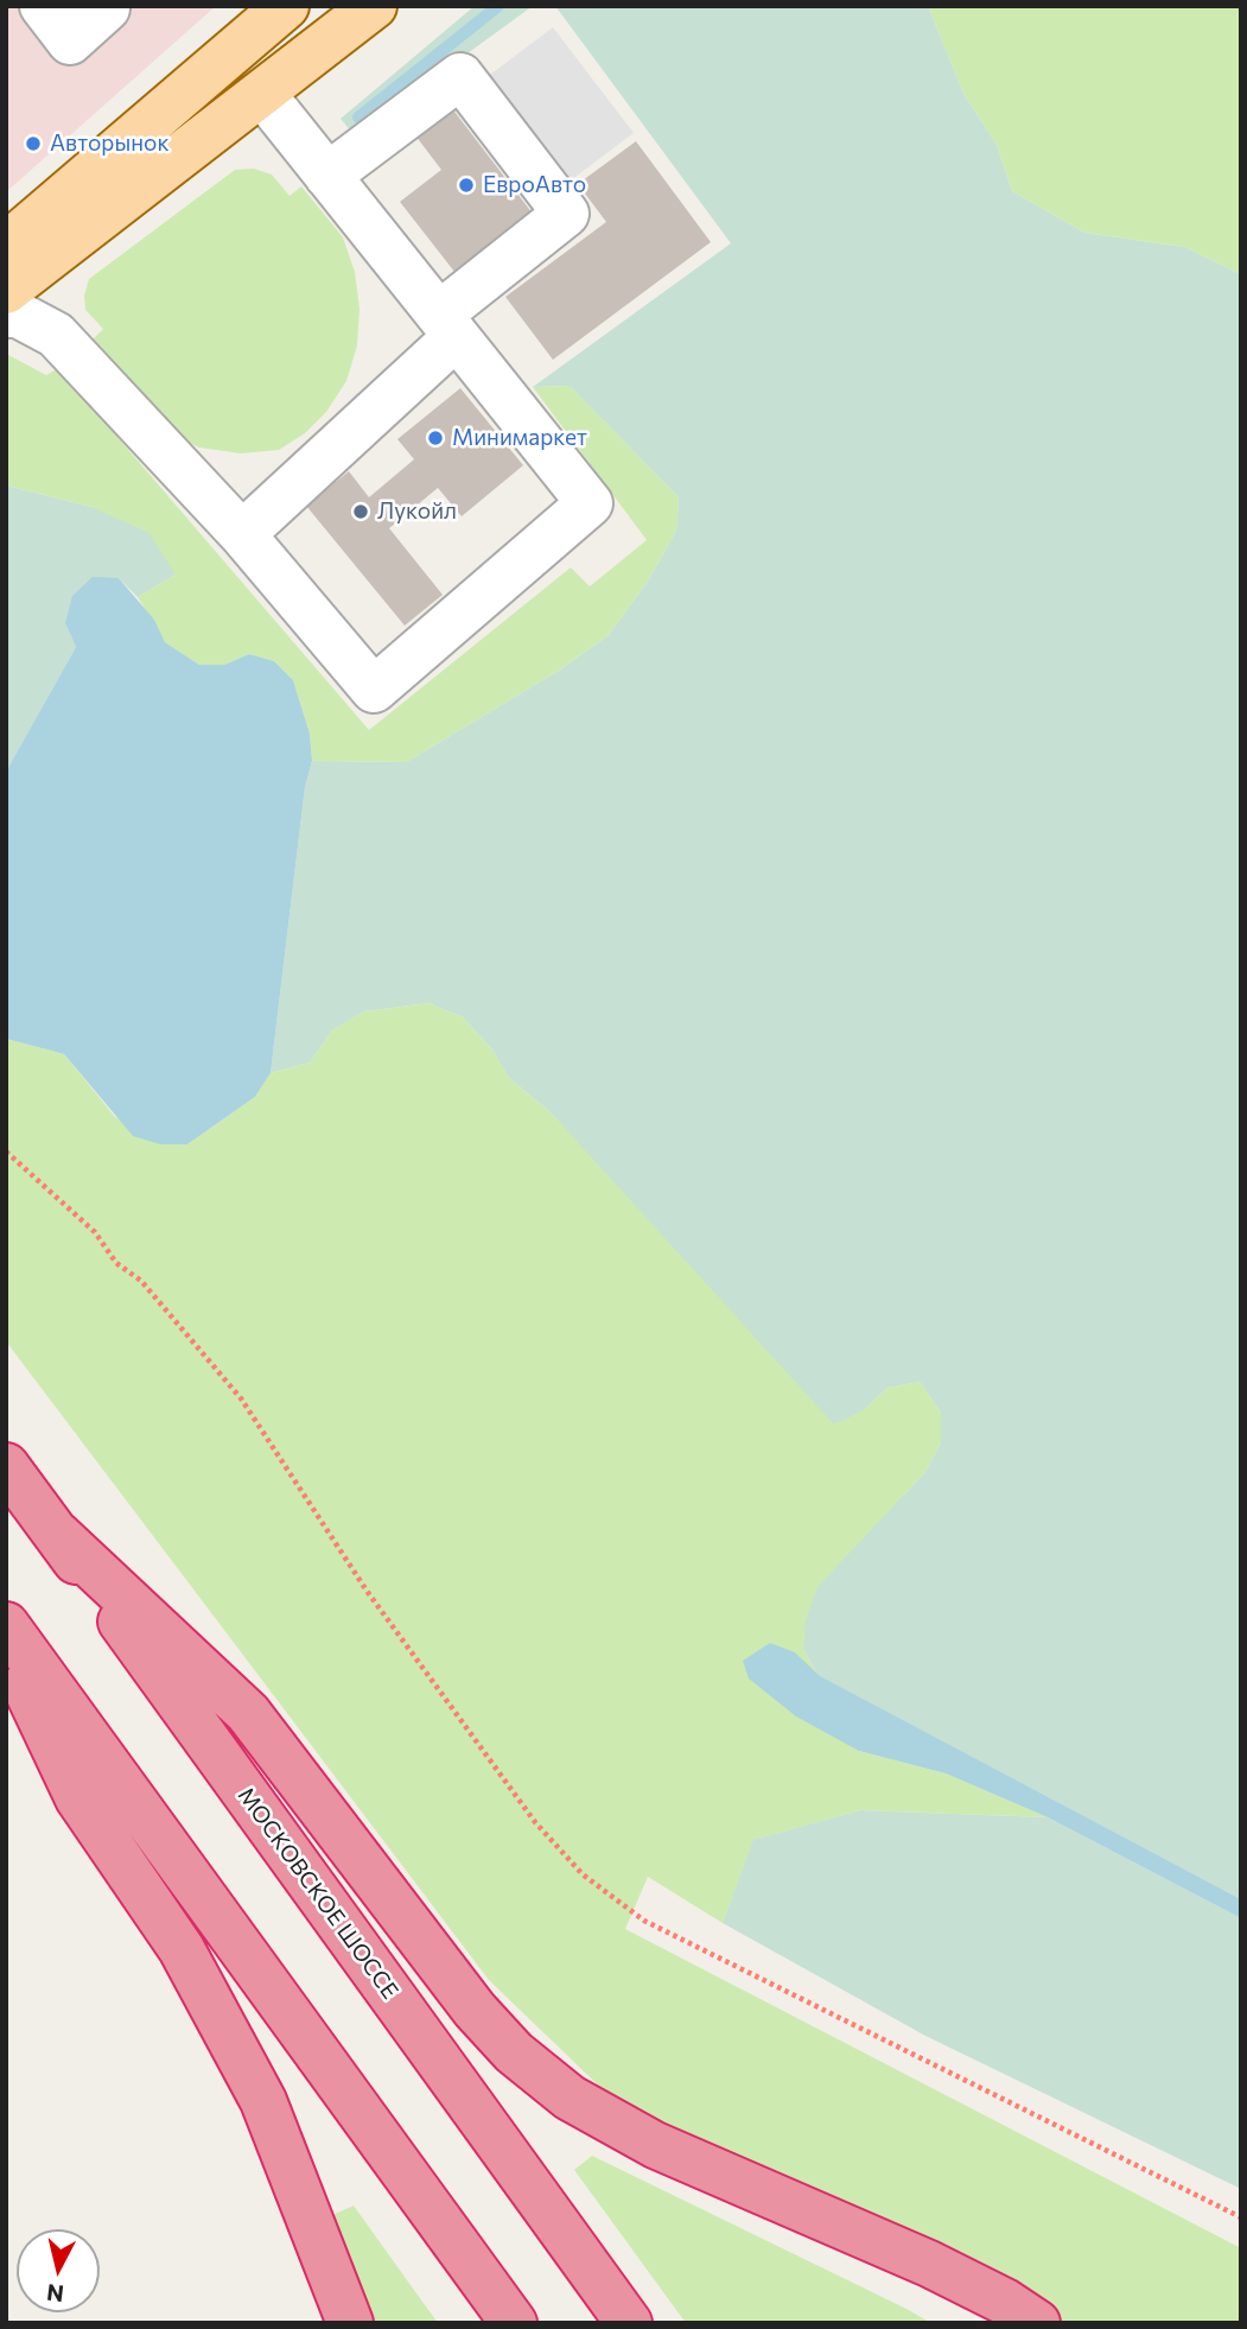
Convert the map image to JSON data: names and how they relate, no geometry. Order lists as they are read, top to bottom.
{
  "streets": {
    "highway": ["МОСКОВСКОЕ ШОССЕ"]
  },
  "places": [
    "Авторынок",
    "ЕвроАвто",
    "Минимаркет",
    "Лукойл"
  ],
  "north": "bottom"
}
